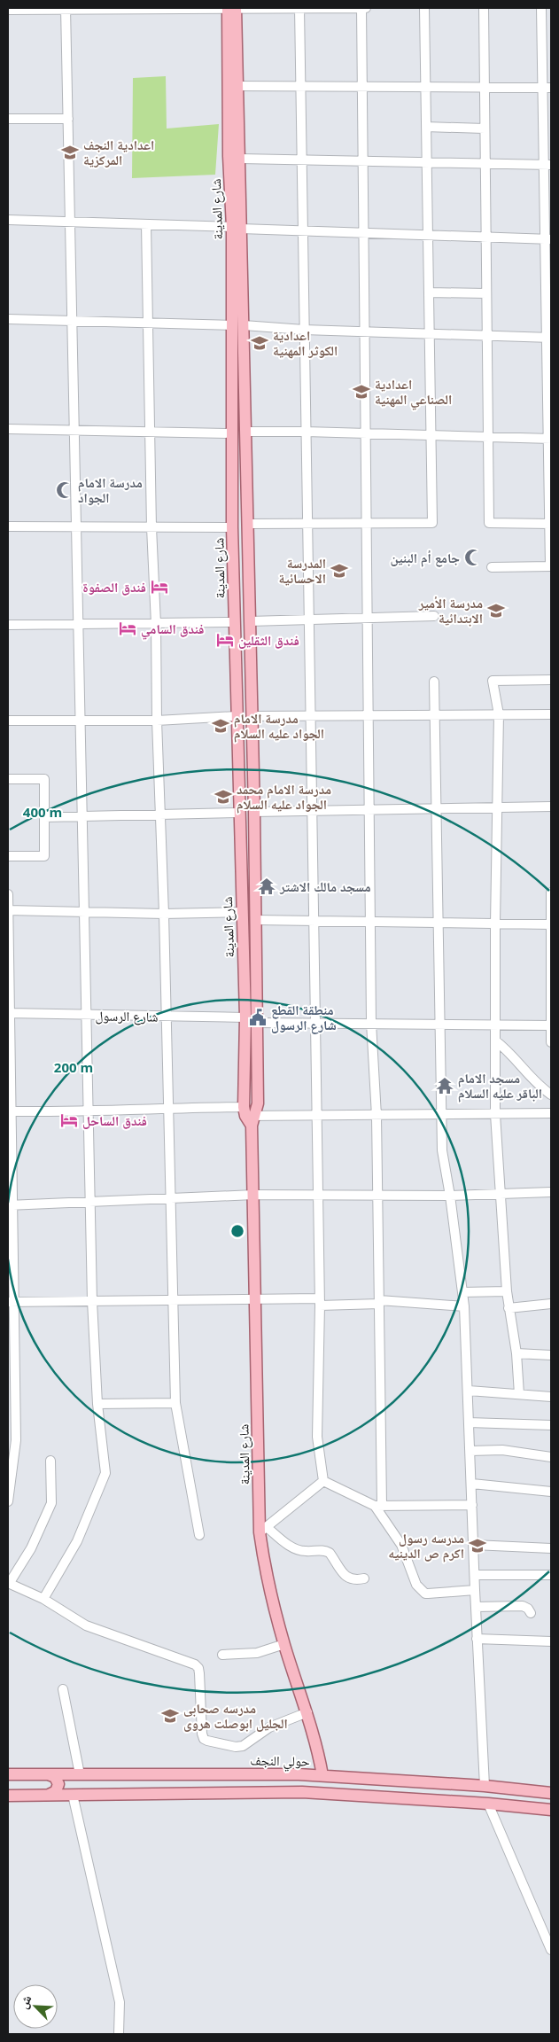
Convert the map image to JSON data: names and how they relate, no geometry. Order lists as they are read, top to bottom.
{
  "streets": {
    "main road": ["شارع المدينة", "حولي النجف"],
    "street": ["شارع الرسول"]
  },
  "crossings": [
    ["شارع المدينة", "شارع الرسول"],
    ["شارع المدينة", "حولي النجف"]
  ],
  "places": {
    "school or university": [
      "اعدادية النجف المركزية",
      "اعدادية الكوثر المهنية",
      "اعدادية الصناعي المهنية",
      "المدرسة الاحسائية",
      "مدرسة الأمير الابتدائية",
      "مدرسة الامام الجواد عليه السلام",
      "مدرسة الامام محمد الجواد عليه السلام",
      "مدرسه رسول اکرم ص الدینیه",
      "مدرسه صحابی الجلیل ابوصلت هروی"
    ],
    "mosque": ["مدرسة الامام الجواد", "جامع أم البنين"],
    "hotel": [
      "فندق الصفوة",
      "فندق السامي",
      "فندق الثقلين",
      "فندق الساحل"
    ],
    "temple": ["مسجد مالك الاشتر", "مسجد الامام الباقر عليه السلام"],
    "public building": ["منطقة القطع شارع الرسول"]
  },
  "north": "top left",
  "rings": ["400 m", "200 m"]
}
